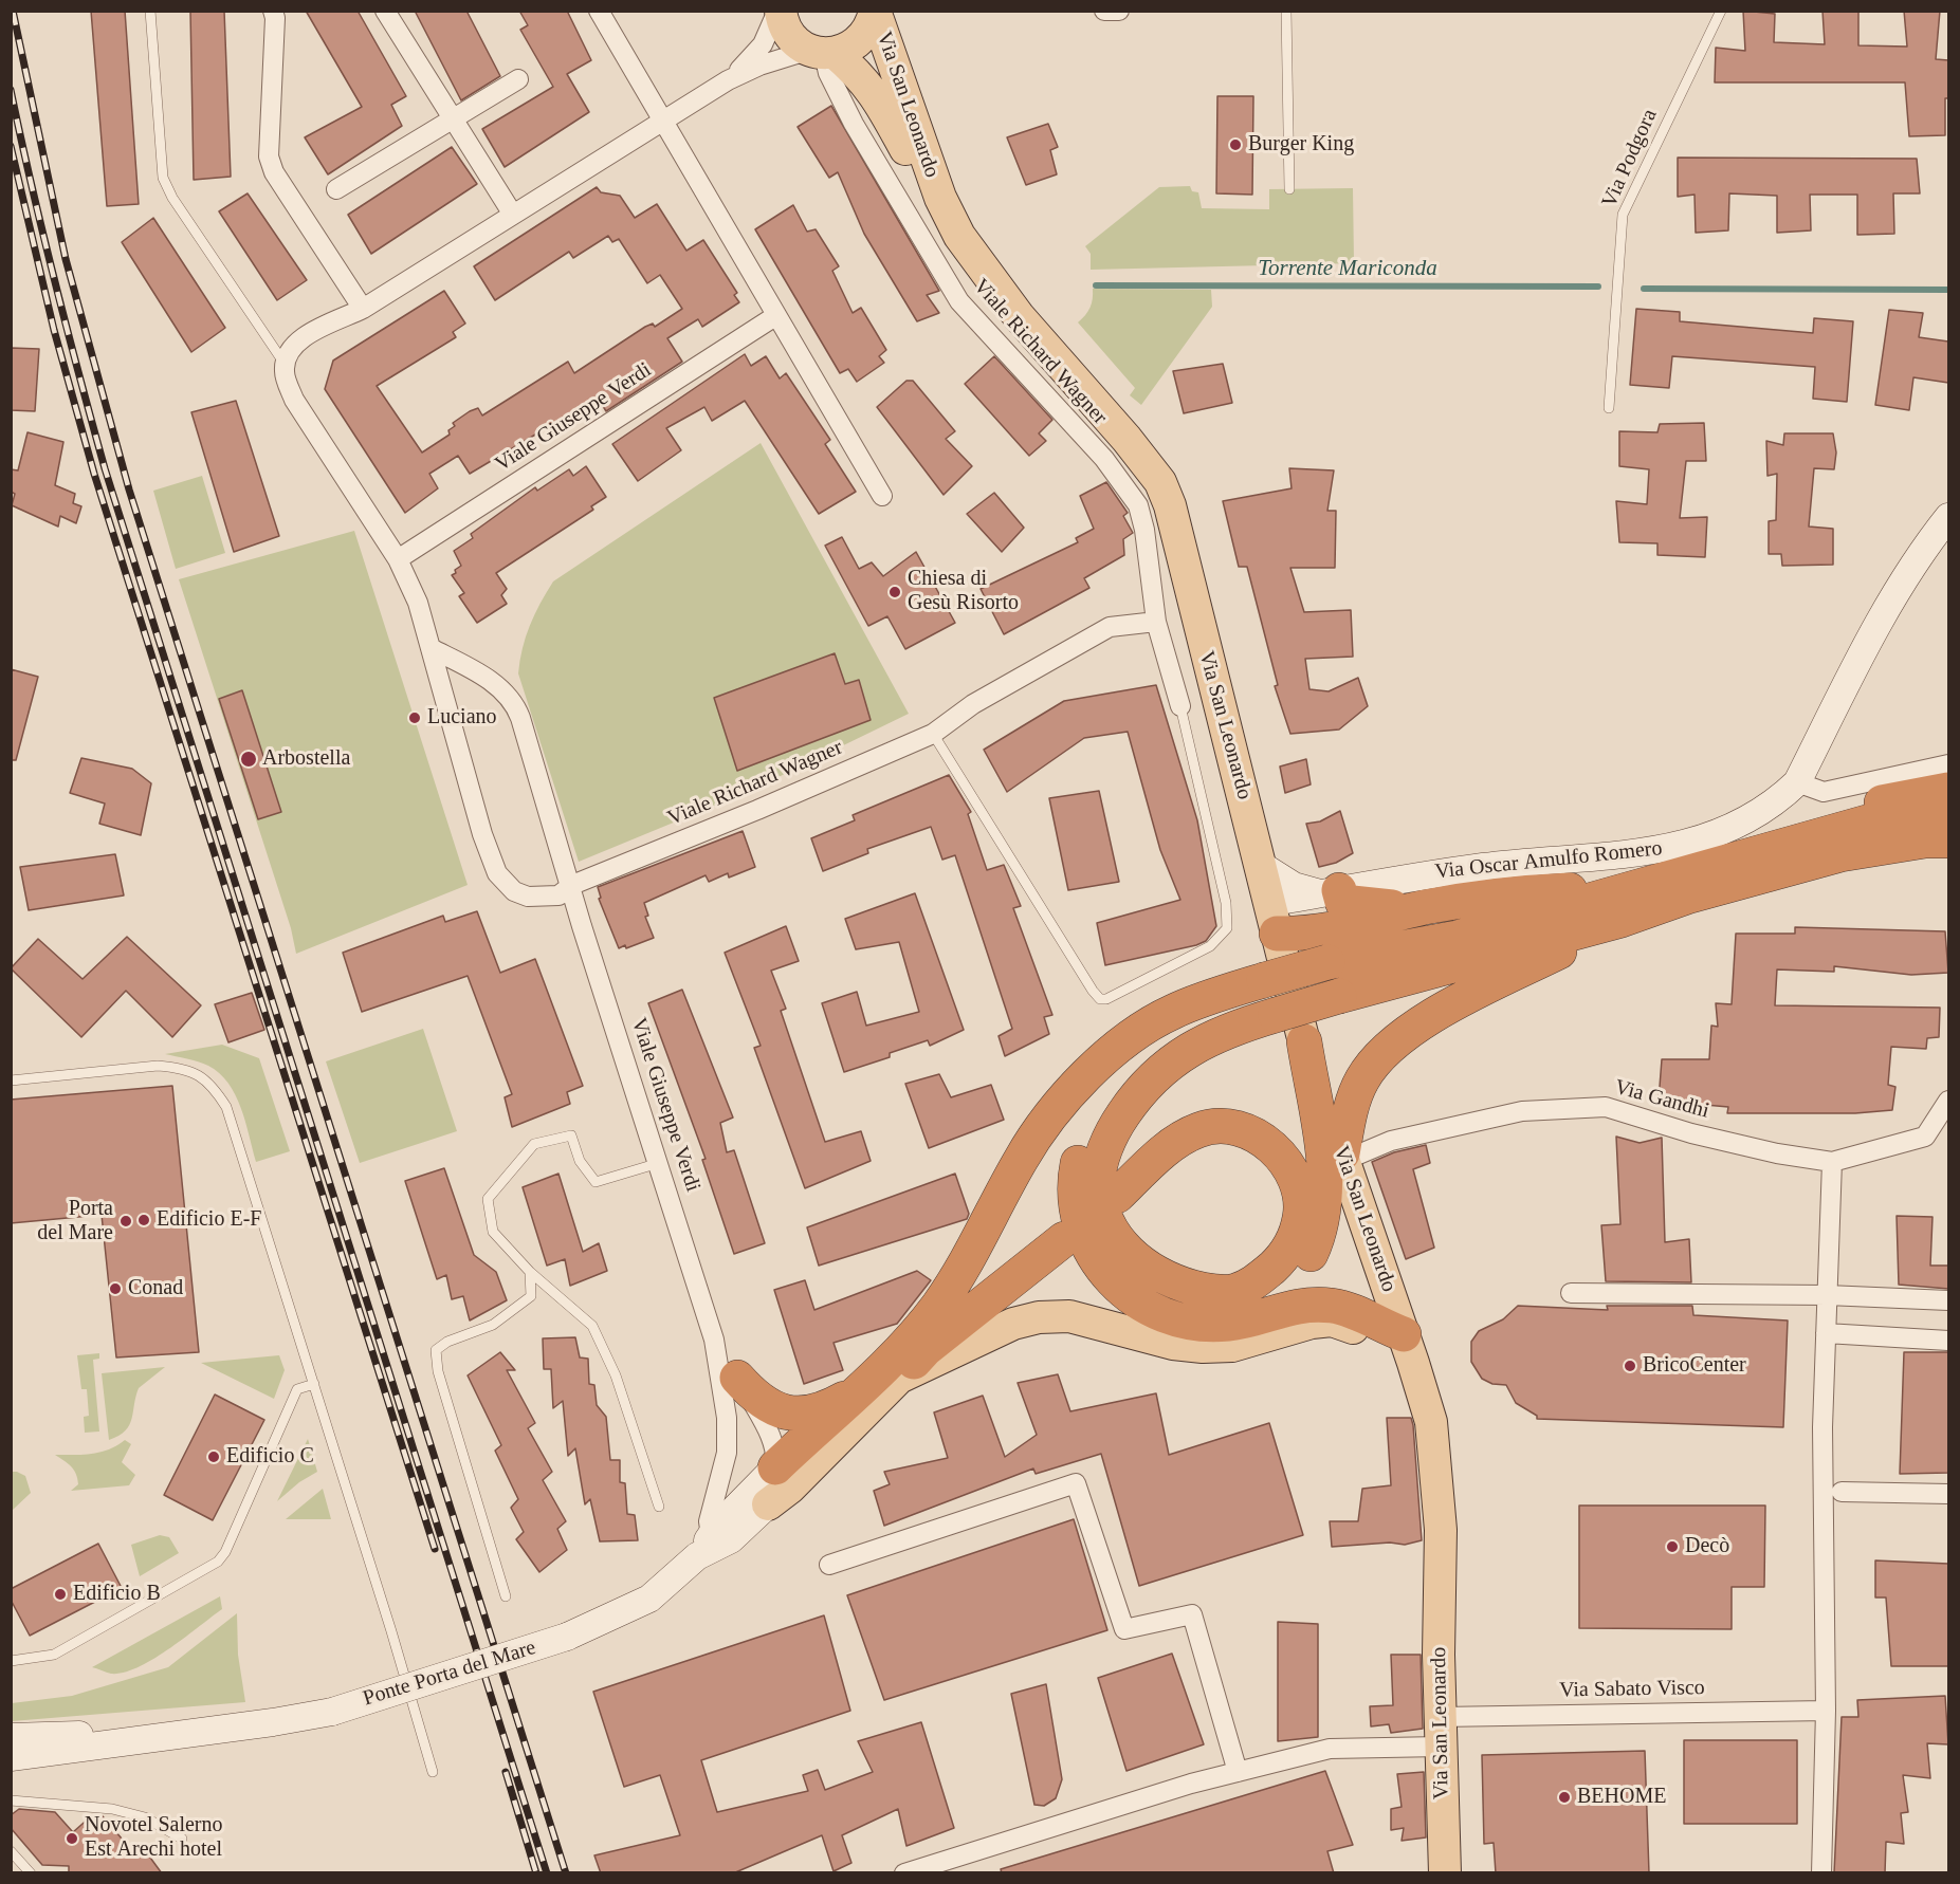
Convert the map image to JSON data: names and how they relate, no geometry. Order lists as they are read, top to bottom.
{
  "streets": {
    "main road": ["Via San Leonardo", "Via Oscar Amulfo Romero", "Ponte Porta del Mare"],
    "street": [
      "Viale Richard Wagner",
      "Viale Giuseppe Verdi",
      "Via Gandhi",
      "Via Sabato Visco"
    ],
    "lane": ["Via Podgora"]
  },
  "crossings": [
    ["Via San Leonardo", "Viale Richard Wagner"],
    ["Via San Leonardo", "Via Oscar Amulfo Romero"],
    ["Via San Leonardo", "Via Gandhi"],
    ["Via San Leonardo", "Via Sabato Visco"],
    ["Viale Richard Wagner", "Viale Giuseppe Verdi"],
    ["Viale Giuseppe Verdi", "Ponte Porta del Mare"]
  ],
  "water": ["Torrente Mariconda"],
  "places": [
    "Burger King",
    "Chiesa di Gesù Risorto",
    "Luciano",
    "Arbostella",
    "Edificio E-F",
    "Porta del Mare",
    "Conad",
    "BricoCenter",
    "Edificio C",
    "Decò",
    "Edificio B",
    "BEHOME",
    "Novotel Salerno Est Arechi hotel"
  ]
}
